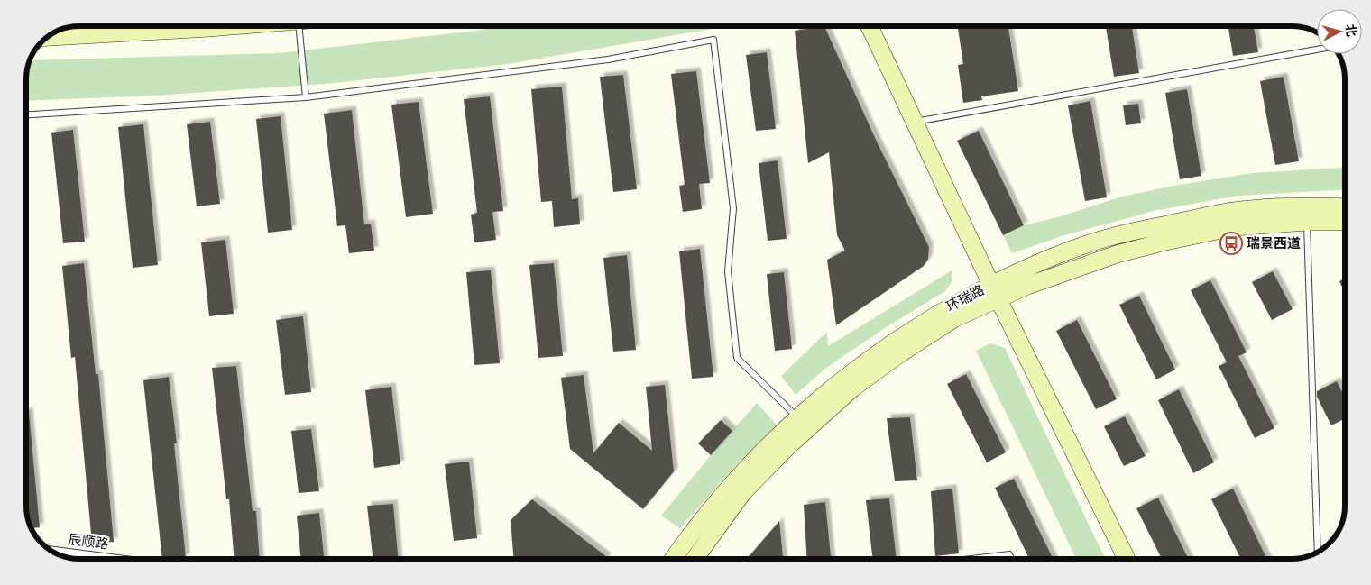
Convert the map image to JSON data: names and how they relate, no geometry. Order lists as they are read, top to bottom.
{
  "streets": {
    "main road": ["环瑞路"],
    "street": ["辰顺路"]
  },
  "places": {
    "bus stop": ["瑞景西道"]
  },
  "north": "right"
}
